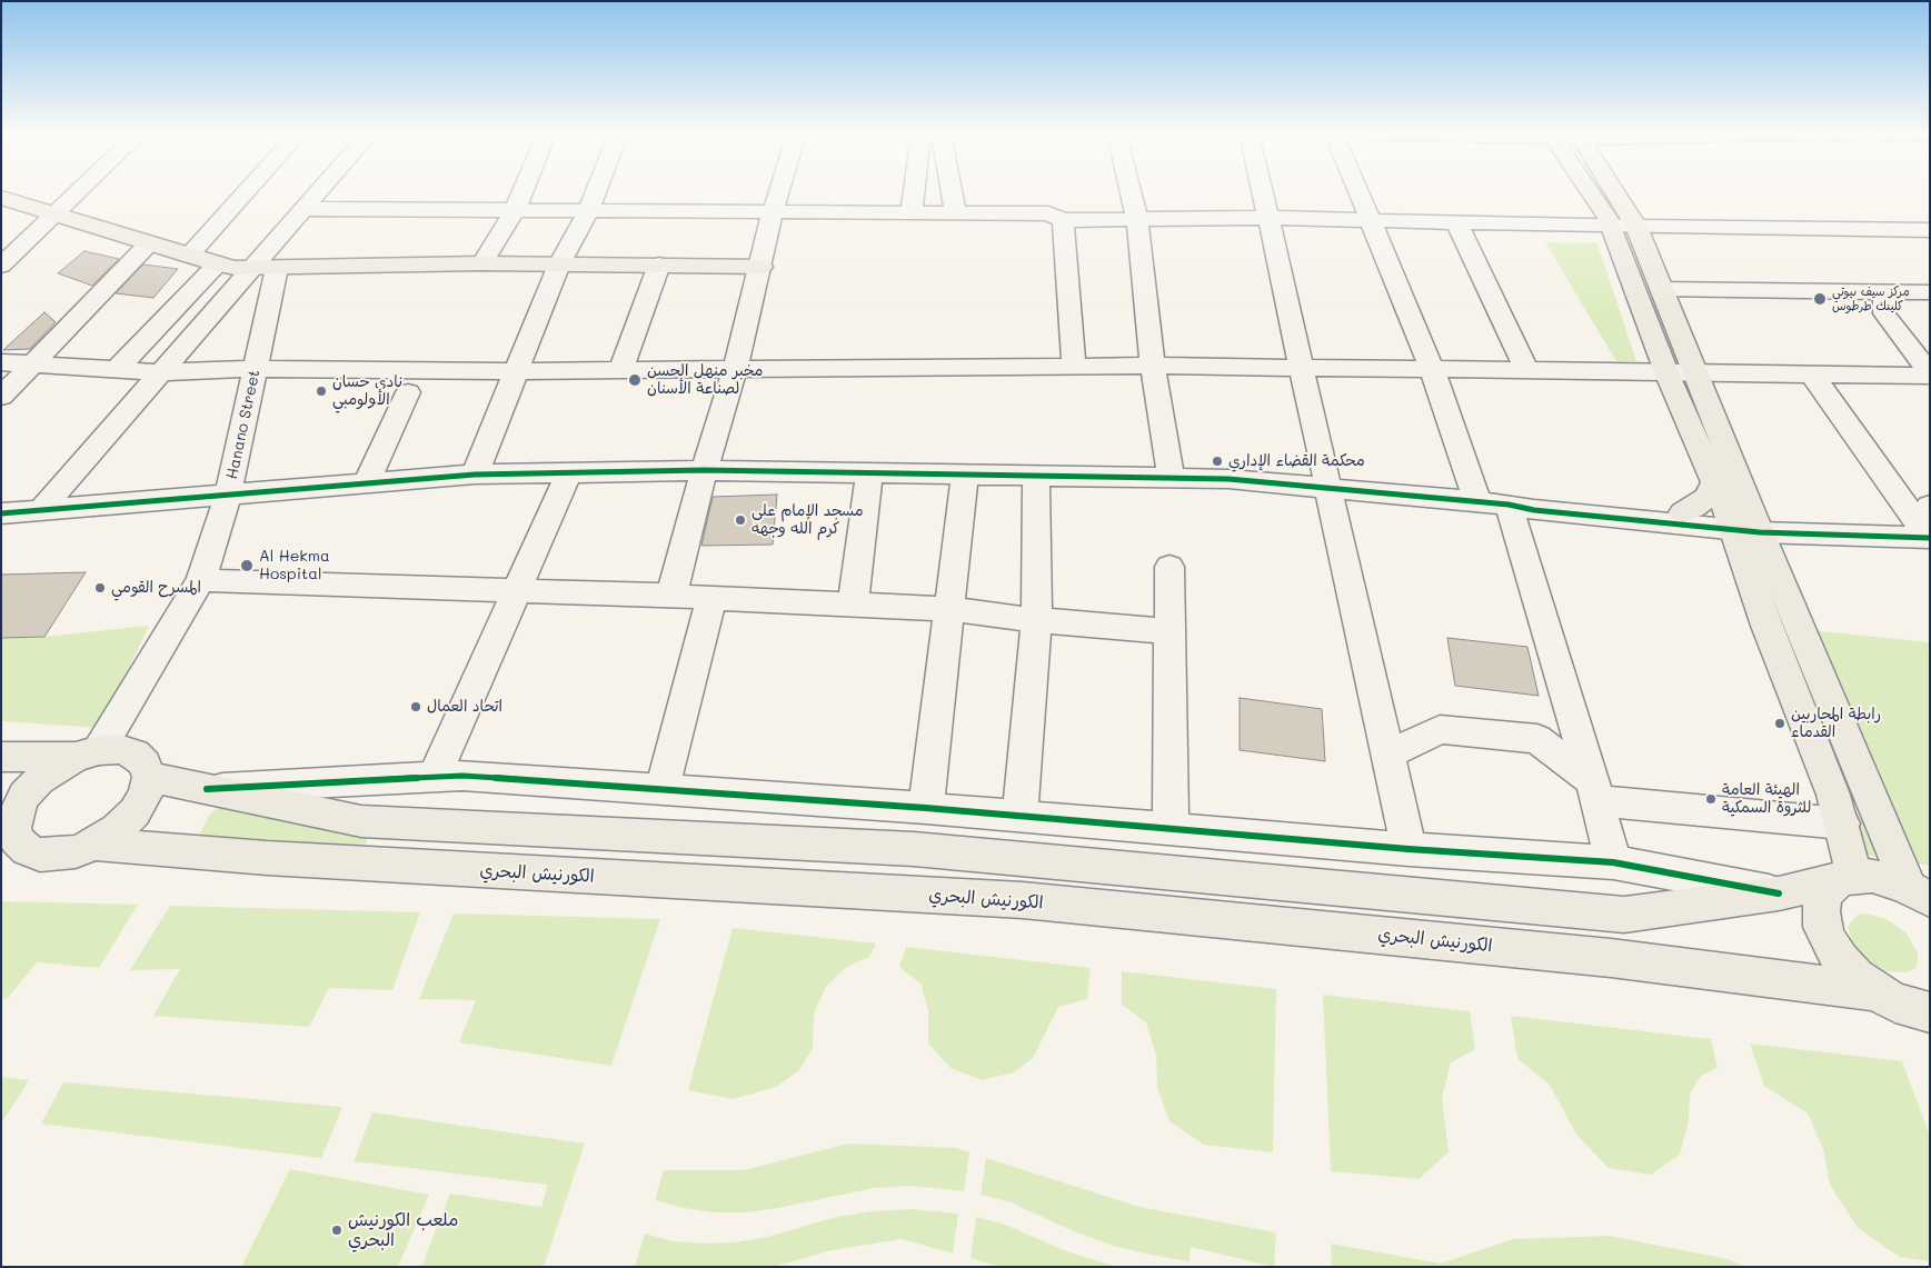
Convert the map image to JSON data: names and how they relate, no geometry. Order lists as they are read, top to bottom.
{
  "streets": {
    "main road": ["الكورنيش البحري"],
    "street": ["Hanano Street"]
  },
  "places": [
    "مركز سيف بيوتي كلينك طرطوس",
    "مخبر منهل الحسن لصناعة الأسنان",
    "نادي حسان الأولومبي",
    "محكمة القضاء الإداري",
    "مسجد الإمام علي كرم الله وجهه",
    "Al Hekma Hospital",
    "المسرح القومي",
    "اتحاد العمال",
    "رابطة المحاربين القدماء",
    "الهيئة العامة للثروة السمكية",
    "ملعب الكورنيش البحري"
  ]
}
